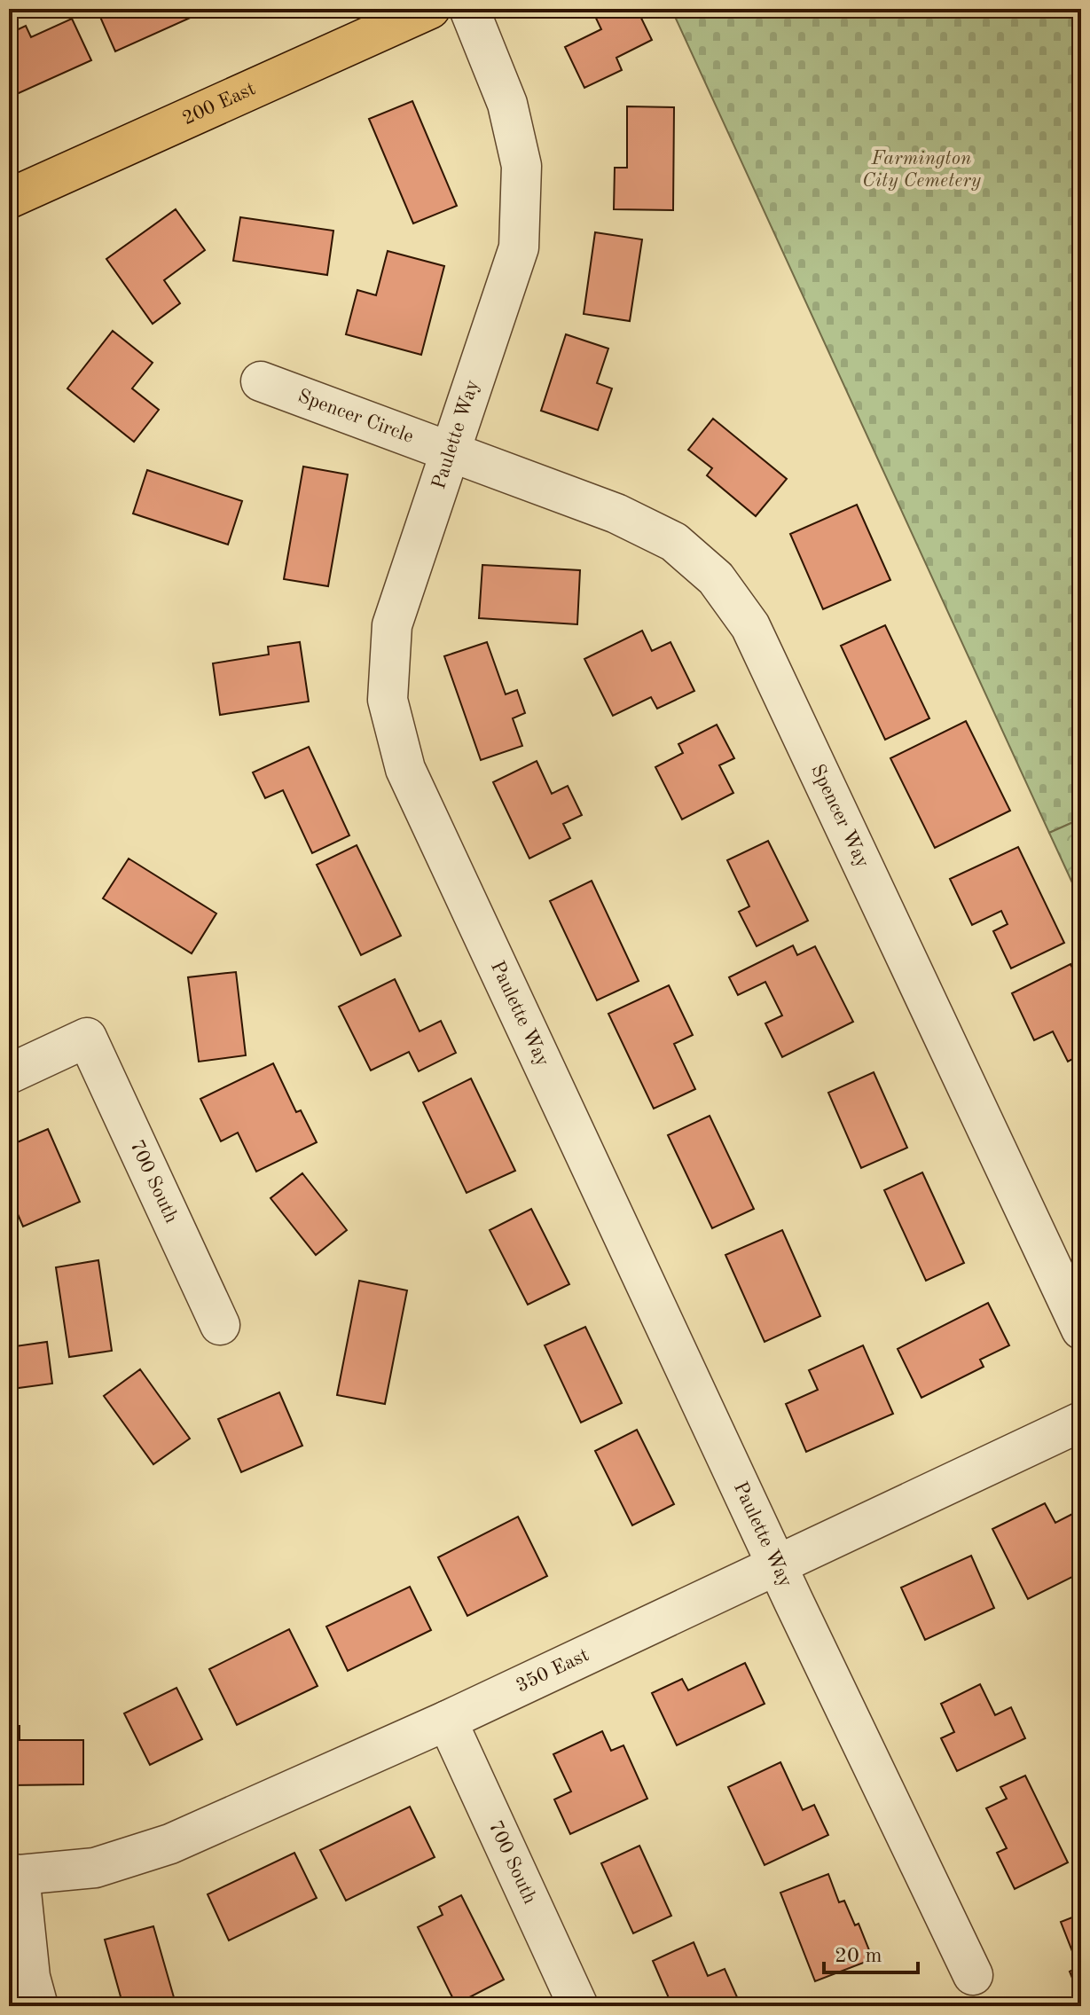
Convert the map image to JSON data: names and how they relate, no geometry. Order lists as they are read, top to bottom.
{
  "streets": {
    "main road": ["200 East"],
    "street": [
      "Spencer Circle",
      "Paulette Way",
      "Spencer Way",
      "700 South",
      "350 East"
    ]
  },
  "crossings": [
    ["Spencer Circle", "Paulette Way"],
    ["Spencer Circle", "Spencer Way"],
    ["Paulette Way", "Spencer Way"],
    ["Paulette Way", "350 East"],
    ["700 South", "350 East"]
  ],
  "parks": ["Farmington City Cemetery"],
  "scale_bar": "20 m"
}
